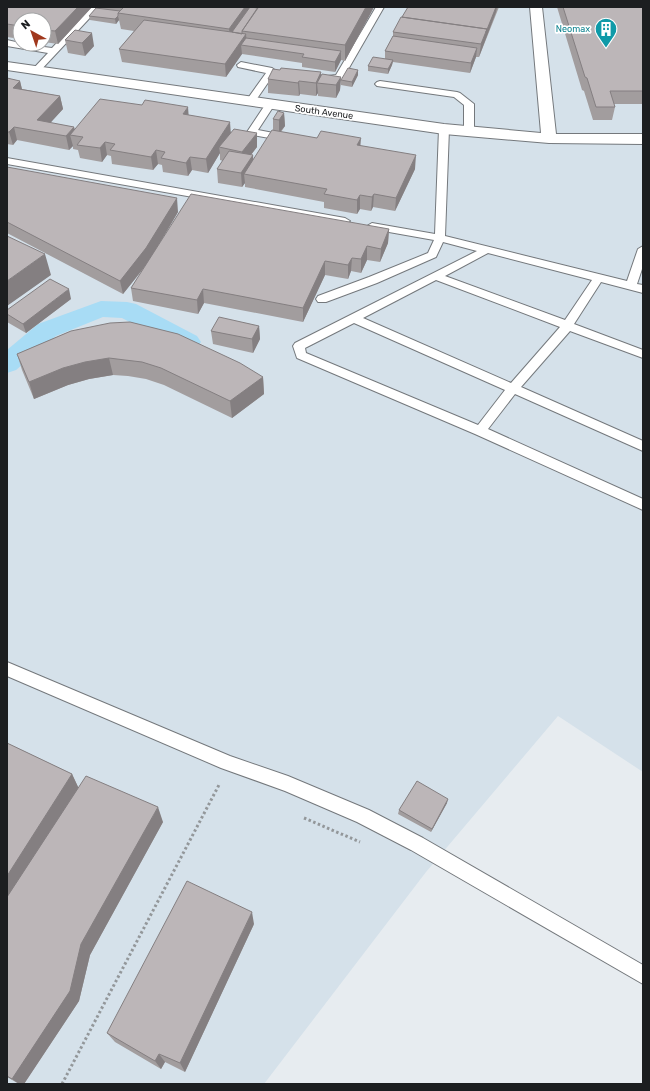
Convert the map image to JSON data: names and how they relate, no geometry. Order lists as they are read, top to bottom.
{
  "streets": {
    "street": ["South Avenue"]
  },
  "places": {
    "building": ["Neomax"]
  },
  "north": "top left"
}
